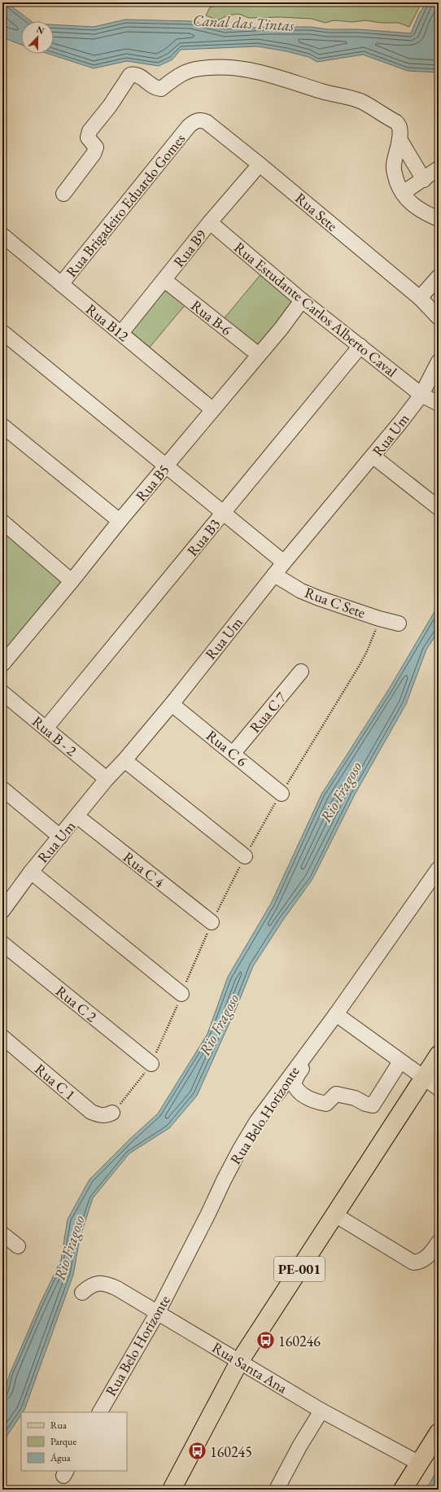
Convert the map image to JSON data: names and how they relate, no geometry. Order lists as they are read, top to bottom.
{
  "streets": {
    "main road": ["PE-001"],
    "street": [
      "Rua Brigadeiro Eduardo Gomes",
      "Rua Sete",
      "Rua B9",
      "Rua Estudante Carlos Alberto Caval",
      "Rua B-6",
      "Rua B12",
      "Rua Um",
      "Rua B5",
      "Rua B3",
      "Rua C Sete",
      "Rua C 7",
      "Rua B - 2",
      "Rua C 6",
      "Rua C 4",
      "Rua C 2",
      "Rua C 1",
      "Rua Belo Horizonte",
      "Rua Santa Ana"
    ]
  },
  "crossings": [
    ["Rua Brigadeiro Eduardo Gomes", "Rua Sete"],
    ["Rua Brigadeiro Eduardo Gomes", "Rua B12"],
    ["Rua Sete", "Rua B9"],
    ["Rua B9", "Rua Estudante Carlos Alberto Caval"],
    ["Rua B9", "Rua B-6"],
    ["Rua B9", "Rua B12"],
    ["Rua Estudante Carlos Alberto Caval", "Rua Um"],
    ["Rua Estudante Carlos Alberto Caval", "Rua B5"],
    ["Rua Estudante Carlos Alberto Caval", "Rua B3"],
    ["Rua B-6", "Rua B5"],
    ["Rua B12", "Rua B5"],
    ["Rua Um", "Rua C Sete"],
    ["Rua Um", "Rua B - 2"],
    ["Rua Um", "Rua C 6"],
    ["Rua Um", "Rua C 4"],
    ["Rua B3", "Rua B - 2"],
    ["Rua C 7", "Rua C 6"],
    ["Rua Belo Horizonte", "Rua Santa Ana"],
    ["PE-001", "Rua Santa Ana"]
  ],
  "water": ["Canal das Tintas", "Rio Fragoso"],
  "places": {
    "bus stop": ["160246", "160245"]
  },
  "legend": ["Rua", "Parque", "Água"],
  "north": "top"
}
